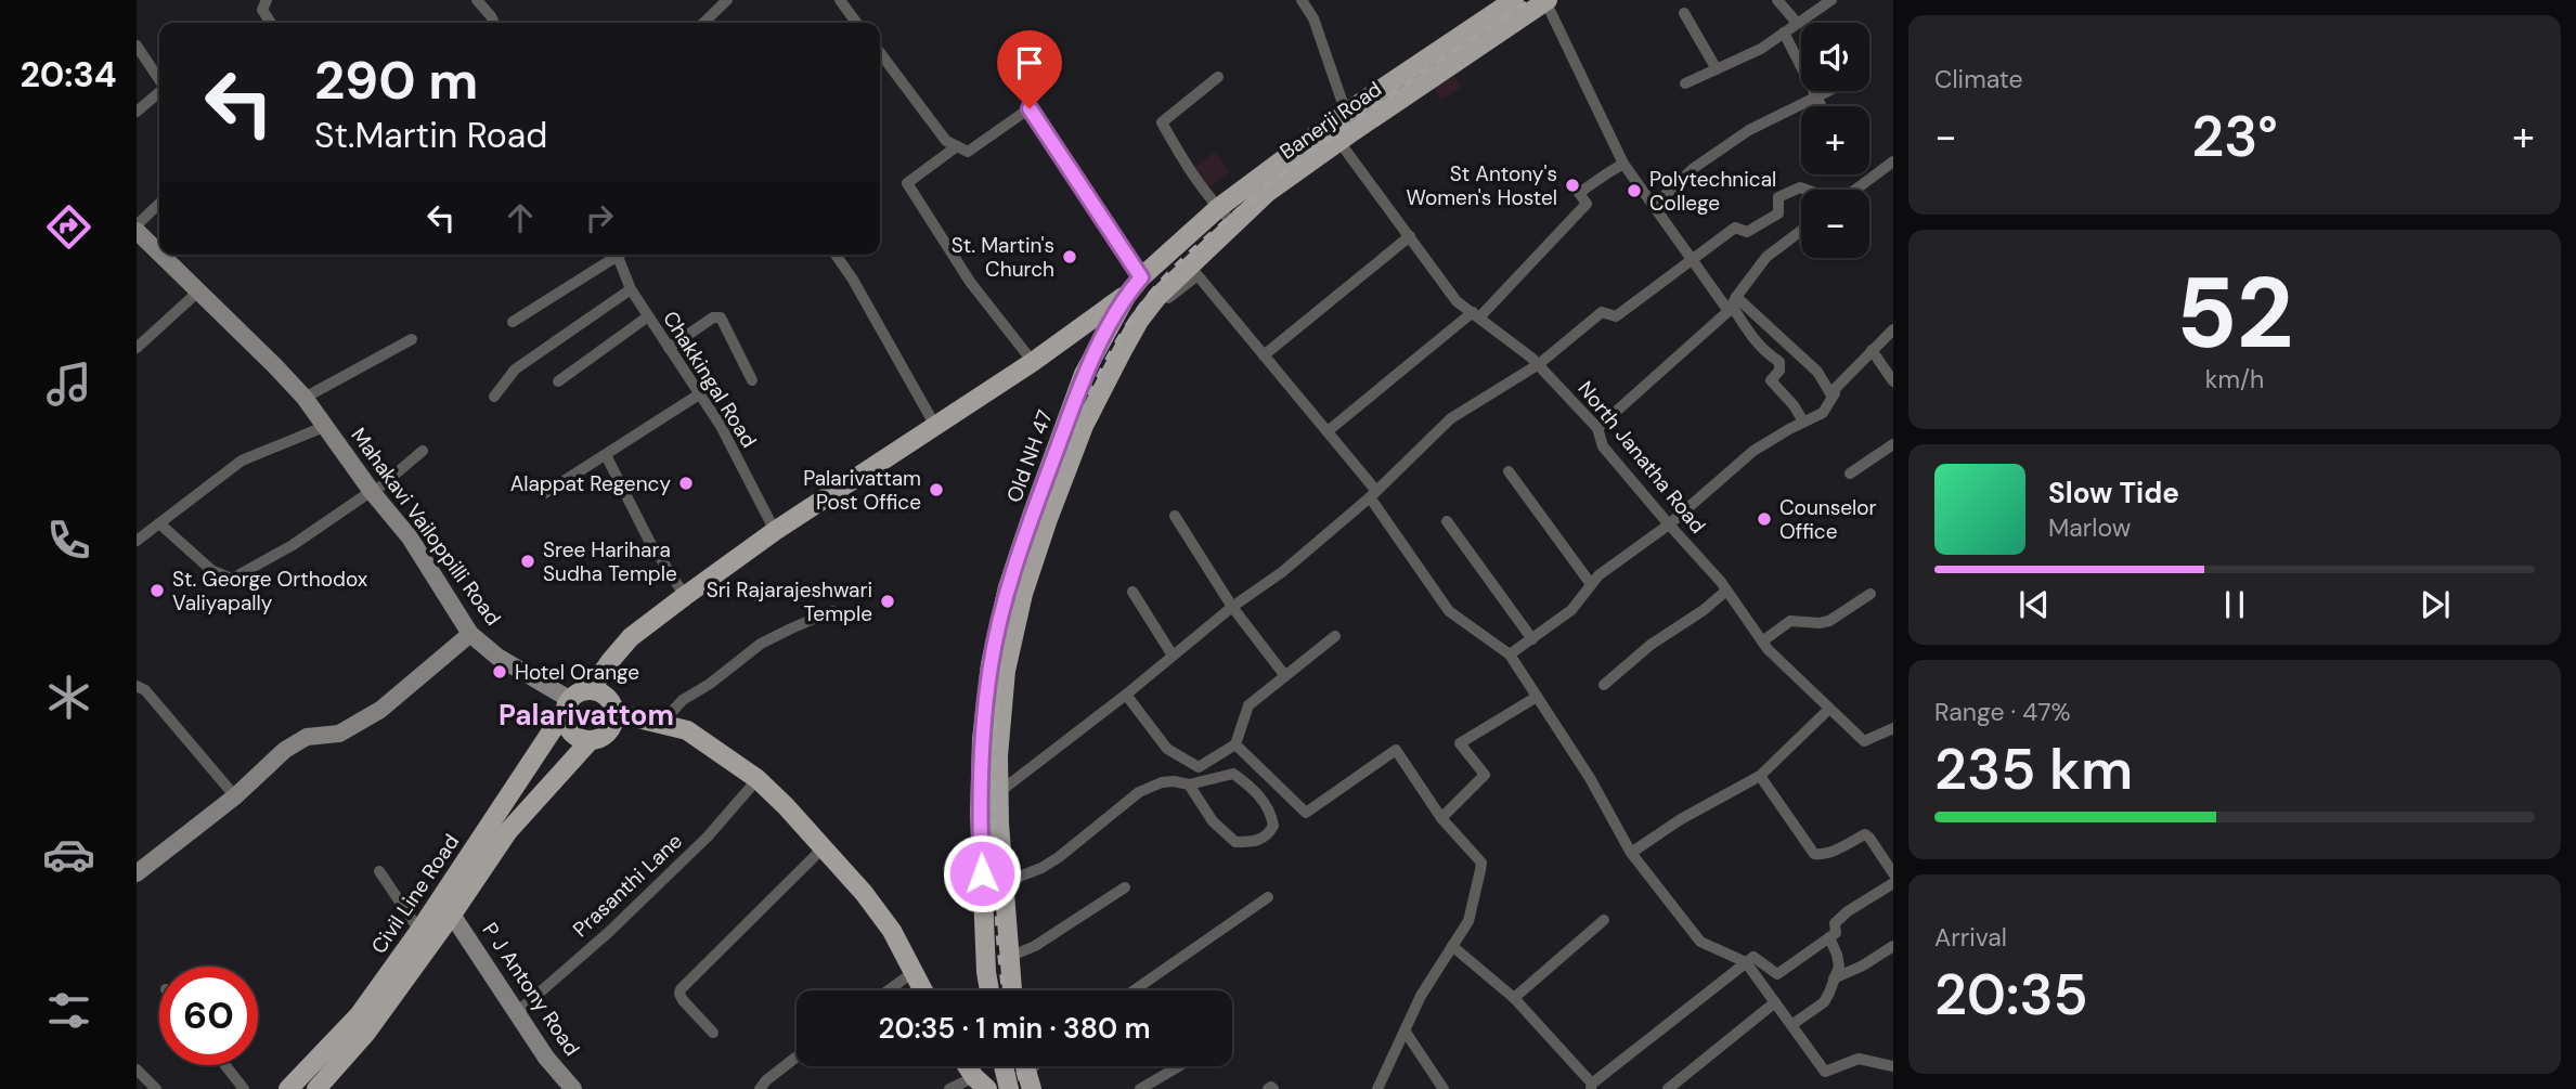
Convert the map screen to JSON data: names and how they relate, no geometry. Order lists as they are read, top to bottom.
{
  "streets": {
    "main road": ["Banerji Road", "Old NH 47", "Civil Line Road"],
    "street": [
      "Chakkingal Road",
      "North Janatha Road",
      "Mahakavi Vailoppilli Road",
      "Prasanthi Lane",
      "P J Antony Road"
    ]
  },
  "crossings": [
    ["Banerji Road", "Old NH 47"],
    ["Banerji Road", "North Janatha Road"],
    ["Chakkingal Road", "Old NH 47"],
    ["Old NH 47", "Mahakavi Vailoppilli Road"],
    ["Old NH 47", "Civil Line Road"],
    ["Mahakavi Vailoppilli Road", "Civil Line Road"],
    ["Prasanthi Lane", "P J Antony Road"],
    ["Civil Line Road", "P J Antony Road"]
  ],
  "districts": ["Palarivattom"],
  "places": [
    "St Antony's Women's Hostel",
    "Polytechnical College",
    "St. Martin's Church",
    "Alappat Regency",
    "Palarivattam Post Office",
    "Counselor Office",
    "Sree Harihara Sudha Temple",
    "St. George Orthodox Valiyapally",
    "Sri Rajarajeshwari Temple",
    "Hotel Orange"
  ],
  "page": {
    "tabs": "20:34",
    "tile": [
      "Climate",
      ["52", "km/h"],
      ["Range · 47%", "235 km"],
      ["Arrival", "20:35"]
    ],
    "map_buttons": ["+", "−"],
    "turn": ["290 m", "St.Martin Road"],
    "heat": ["−", "23°", "+"],
    "song": ["Slow Tide", "Marlow"],
    "limit": "60",
    "trip": "20:35 · 1 min · 380 m"
  }
}
